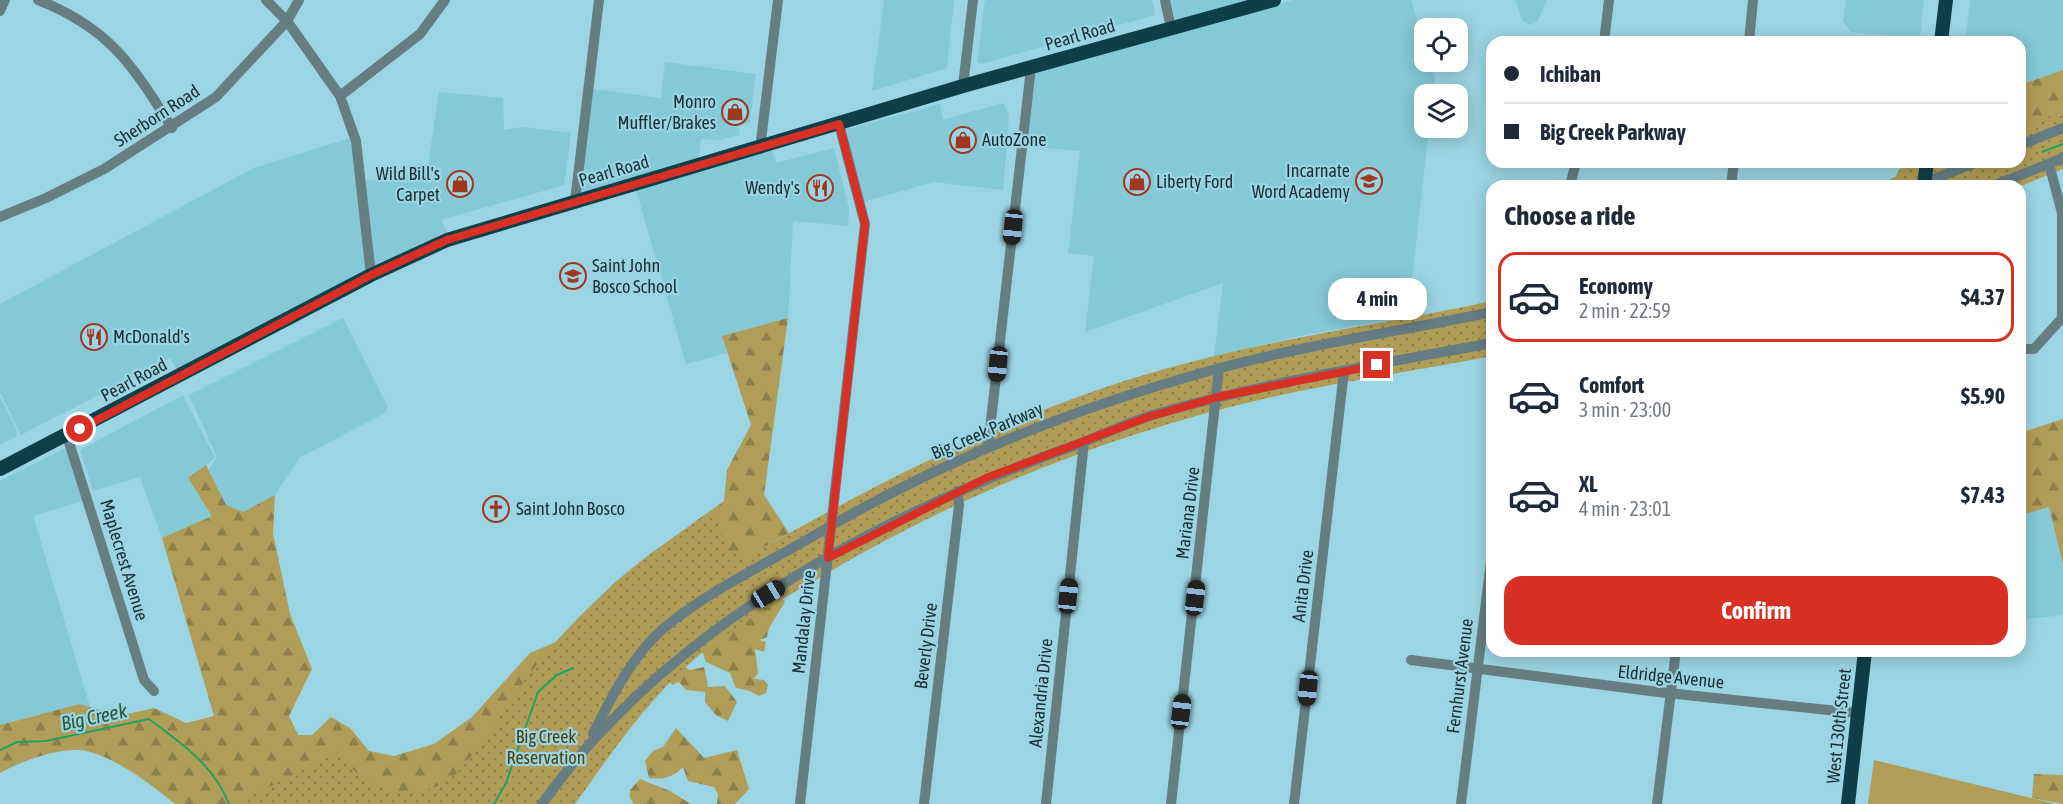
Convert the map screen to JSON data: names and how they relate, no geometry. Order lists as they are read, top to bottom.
{
  "streets": {
    "main road": ["Pearl Road", "West 130th Street"],
    "street": [
      "Sherborn Road",
      "Big Creek Parkway",
      "Mariana Drive",
      "Maplecrest Avenue",
      "Anita Drive",
      "Mandalay Drive",
      "Beverly Drive",
      "Fernhurst Avenue",
      "Eldridge Avenue",
      "Alexandria Drive"
    ]
  },
  "crossings": [
    ["Pearl Road", "Maplecrest Avenue"],
    ["Pearl Road", "Mandalay Drive"],
    ["Big Creek Parkway", "Mariana Drive"],
    ["Big Creek Parkway", "Anita Drive"],
    ["Big Creek Parkway", "Mandalay Drive"],
    ["Big Creek Parkway", "Beverly Drive"],
    ["Big Creek Parkway", "Alexandria Drive"],
    ["Fernhurst Avenue", "Eldridge Avenue"],
    ["Eldridge Avenue", "West 130th Street"]
  ],
  "water": ["Big Creek"],
  "parks": ["Big Creek Reservation"],
  "places": {
    "shop": [
      "Monro Muffler/Brakes",
      "AutoZone",
      "Liberty Ford",
      "Wild Bill's Carpet"
    ],
    "school or university": ["Incarnate Word Academy", "Saint John Bosco School"],
    "restaurant": ["Wendy's", "McDonald's"],
    "church": ["Saint John Bosco"]
  },
  "page": {
    "banner": ["Ichiban", "Big Creek Parkway"],
    "heading": "Choose a ride",
    "list": [
      {
        "name": "Economy",
        "note": "2 min · 22:59",
        "value": "$4.37"
      },
      {
        "name": "Comfort",
        "note": "3 min · 23:00",
        "value": "$5.90"
      },
      {
        "name": "XL",
        "note": "4 min · 23:01",
        "value": "$7.43"
      }
    ],
    "bubble": "4 min",
    "buttons": "Confirm"
  }
}
